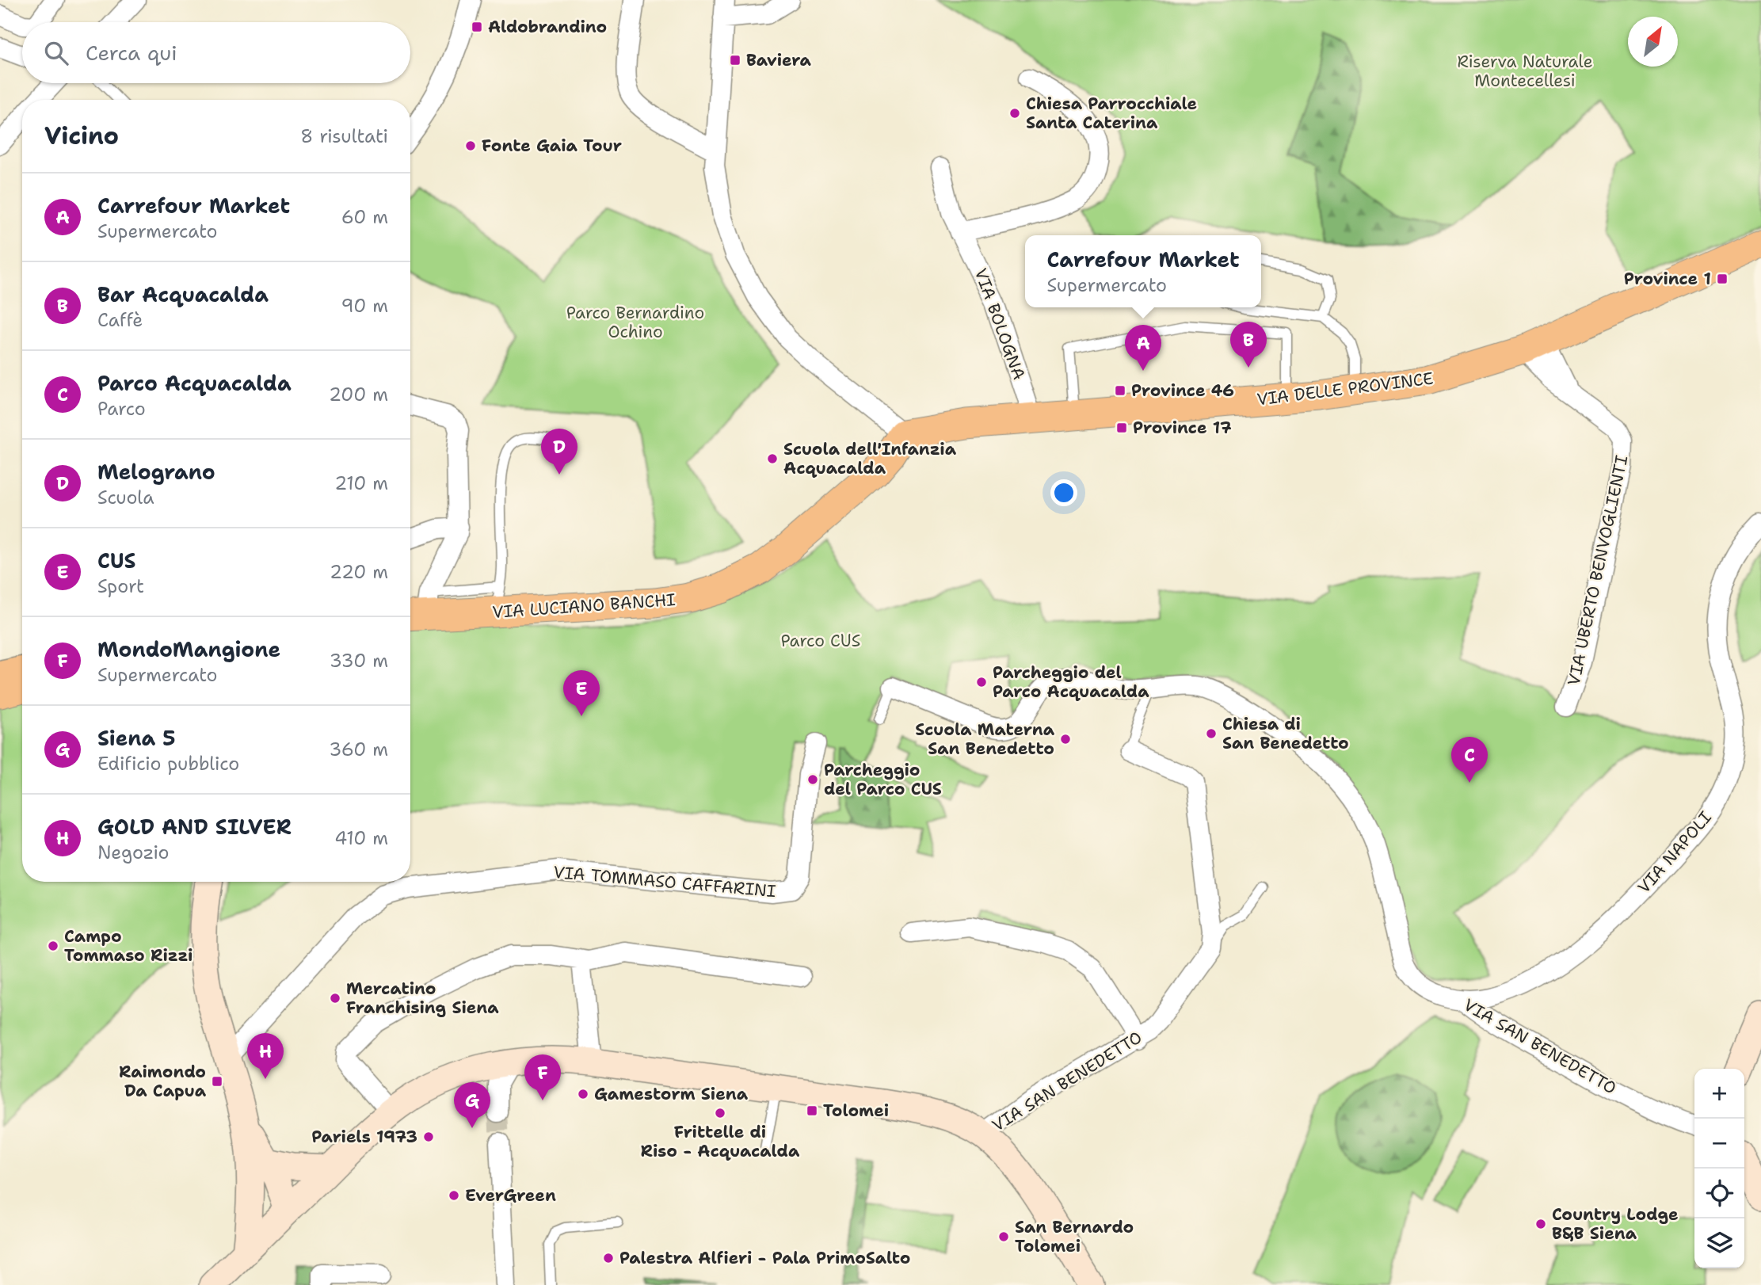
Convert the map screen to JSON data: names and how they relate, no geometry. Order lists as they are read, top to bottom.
{
  "streets": {
    "main road": ["VIA DELLE PROVINCE", "VIA LUCIANO BANCHI"],
    "street": [
      "VIA BOLOGNA",
      "VIA UBERTO BENVOGLIENTI",
      "VIA NAPOLI",
      "VIA TOMMASO CAFFARINI",
      "VIA SAN BENEDETTO"
    ]
  },
  "crossings": [
    ["VIA BOLOGNA", "VIA DELLE PROVINCE"],
    ["VIA DELLE PROVINCE", "VIA UBERTO BENVOGLIENTI"],
    ["VIA DELLE PROVINCE", "VIA LUCIANO BANCHI"],
    ["VIA NAPOLI", "VIA SAN BENEDETTO"]
  ],
  "parks": ["Riserva Naturale Montecellesi", "Parco Bernardino Ochino", "Parco CUS"],
  "places": {
    "transit": [
      "Aldobrandino",
      "Baviera",
      "Province 1",
      "Province 46",
      "Province 17",
      "Raimondo Da Capua",
      "Tolomei"
    ],
    "other": [
      "Chiesa Parrocchiale Santa Caterina",
      "Fonte Gaia Tour",
      "Scuola dell'Infanzia Acquacalda",
      "Parcheggio del Parco Acquacalda",
      "Chiesa di San Benedetto",
      "Scuola Materna San Benedetto",
      "Parcheggio del Parco CUS",
      "Campo Tommaso Rizzi",
      "Mercatino Franchising Siena",
      "Gamestorm Siena",
      "Frittelle di Riso - Acquacalda",
      "Pariels 1973",
      "EverGreen",
      "Country Lodge B&B Siena",
      "San Bernardo Tolomei",
      "Palestra Alfieri - Pala PrimoSalto"
    ]
  },
  "north": "top right",
  "page": {
    "search": "Cerca qui",
    "heading": ["Vicino", "8 risultati"],
    "list": [
      {
        "mark": "A",
        "name": "Carrefour Market",
        "note": "Supermercato",
        "value": "60 m"
      },
      {
        "mark": "B",
        "name": "Bar Acquacalda",
        "note": "Caffè",
        "value": "90 m"
      },
      {
        "mark": "C",
        "name": "Parco Acquacalda",
        "note": "Parco",
        "value": "200 m"
      },
      {
        "mark": "D",
        "name": "Melograno",
        "note": "Scuola",
        "value": "210 m"
      },
      {
        "mark": "E",
        "name": "CUS",
        "note": "Sport",
        "value": "220 m"
      },
      {
        "mark": "F",
        "name": "MondoMangione",
        "note": "Supermercato",
        "value": "330 m"
      },
      {
        "mark": "G",
        "name": "Siena 5",
        "note": "Edificio pubblico",
        "value": "360 m"
      },
      {
        "mark": "H",
        "name": "GOLD AND SILVER",
        "note": "Negozio",
        "value": "410 m"
      }
    ],
    "popup": ["Carrefour Market", "Supermercato"],
    "pins": [
      "B",
      "A",
      "D",
      "E",
      "C",
      "H",
      "F",
      "G"
    ],
    "map_buttons": ["+", "−"]
  }
}
